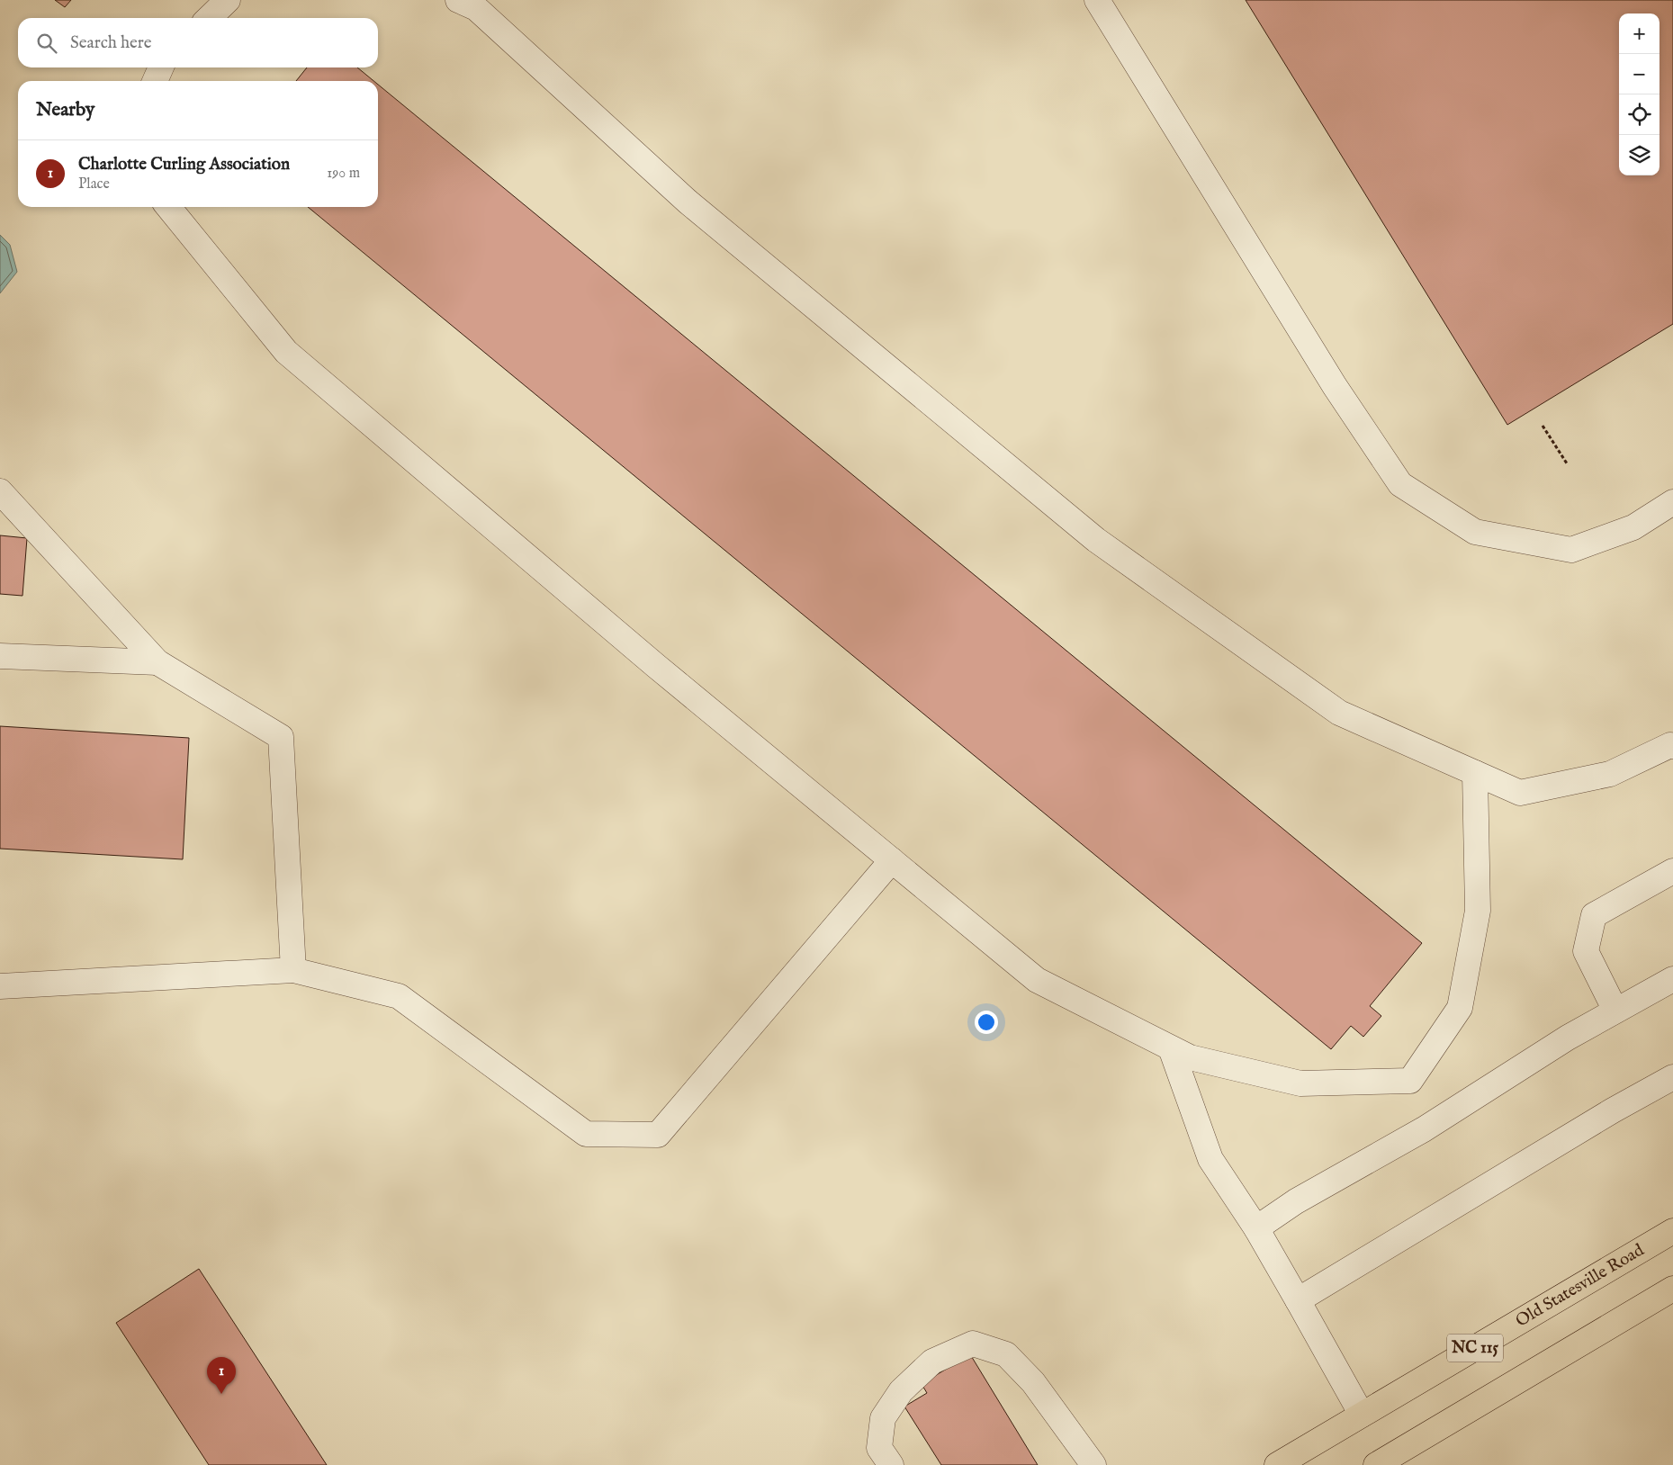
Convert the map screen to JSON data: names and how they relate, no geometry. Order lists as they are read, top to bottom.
{
  "streets": {
    "main road": ["Old Statesville Road", "NC 115"]
  },
  "page": {
    "map_buttons": ["+", "−"],
    "search": "Search here",
    "heading": "Nearby",
    "list": [
      {
        "mark": "1",
        "name": "Charlotte Curling Association",
        "note": "Place",
        "value": "190 m"
      }
    ],
    "pins": "1"
  }
}
